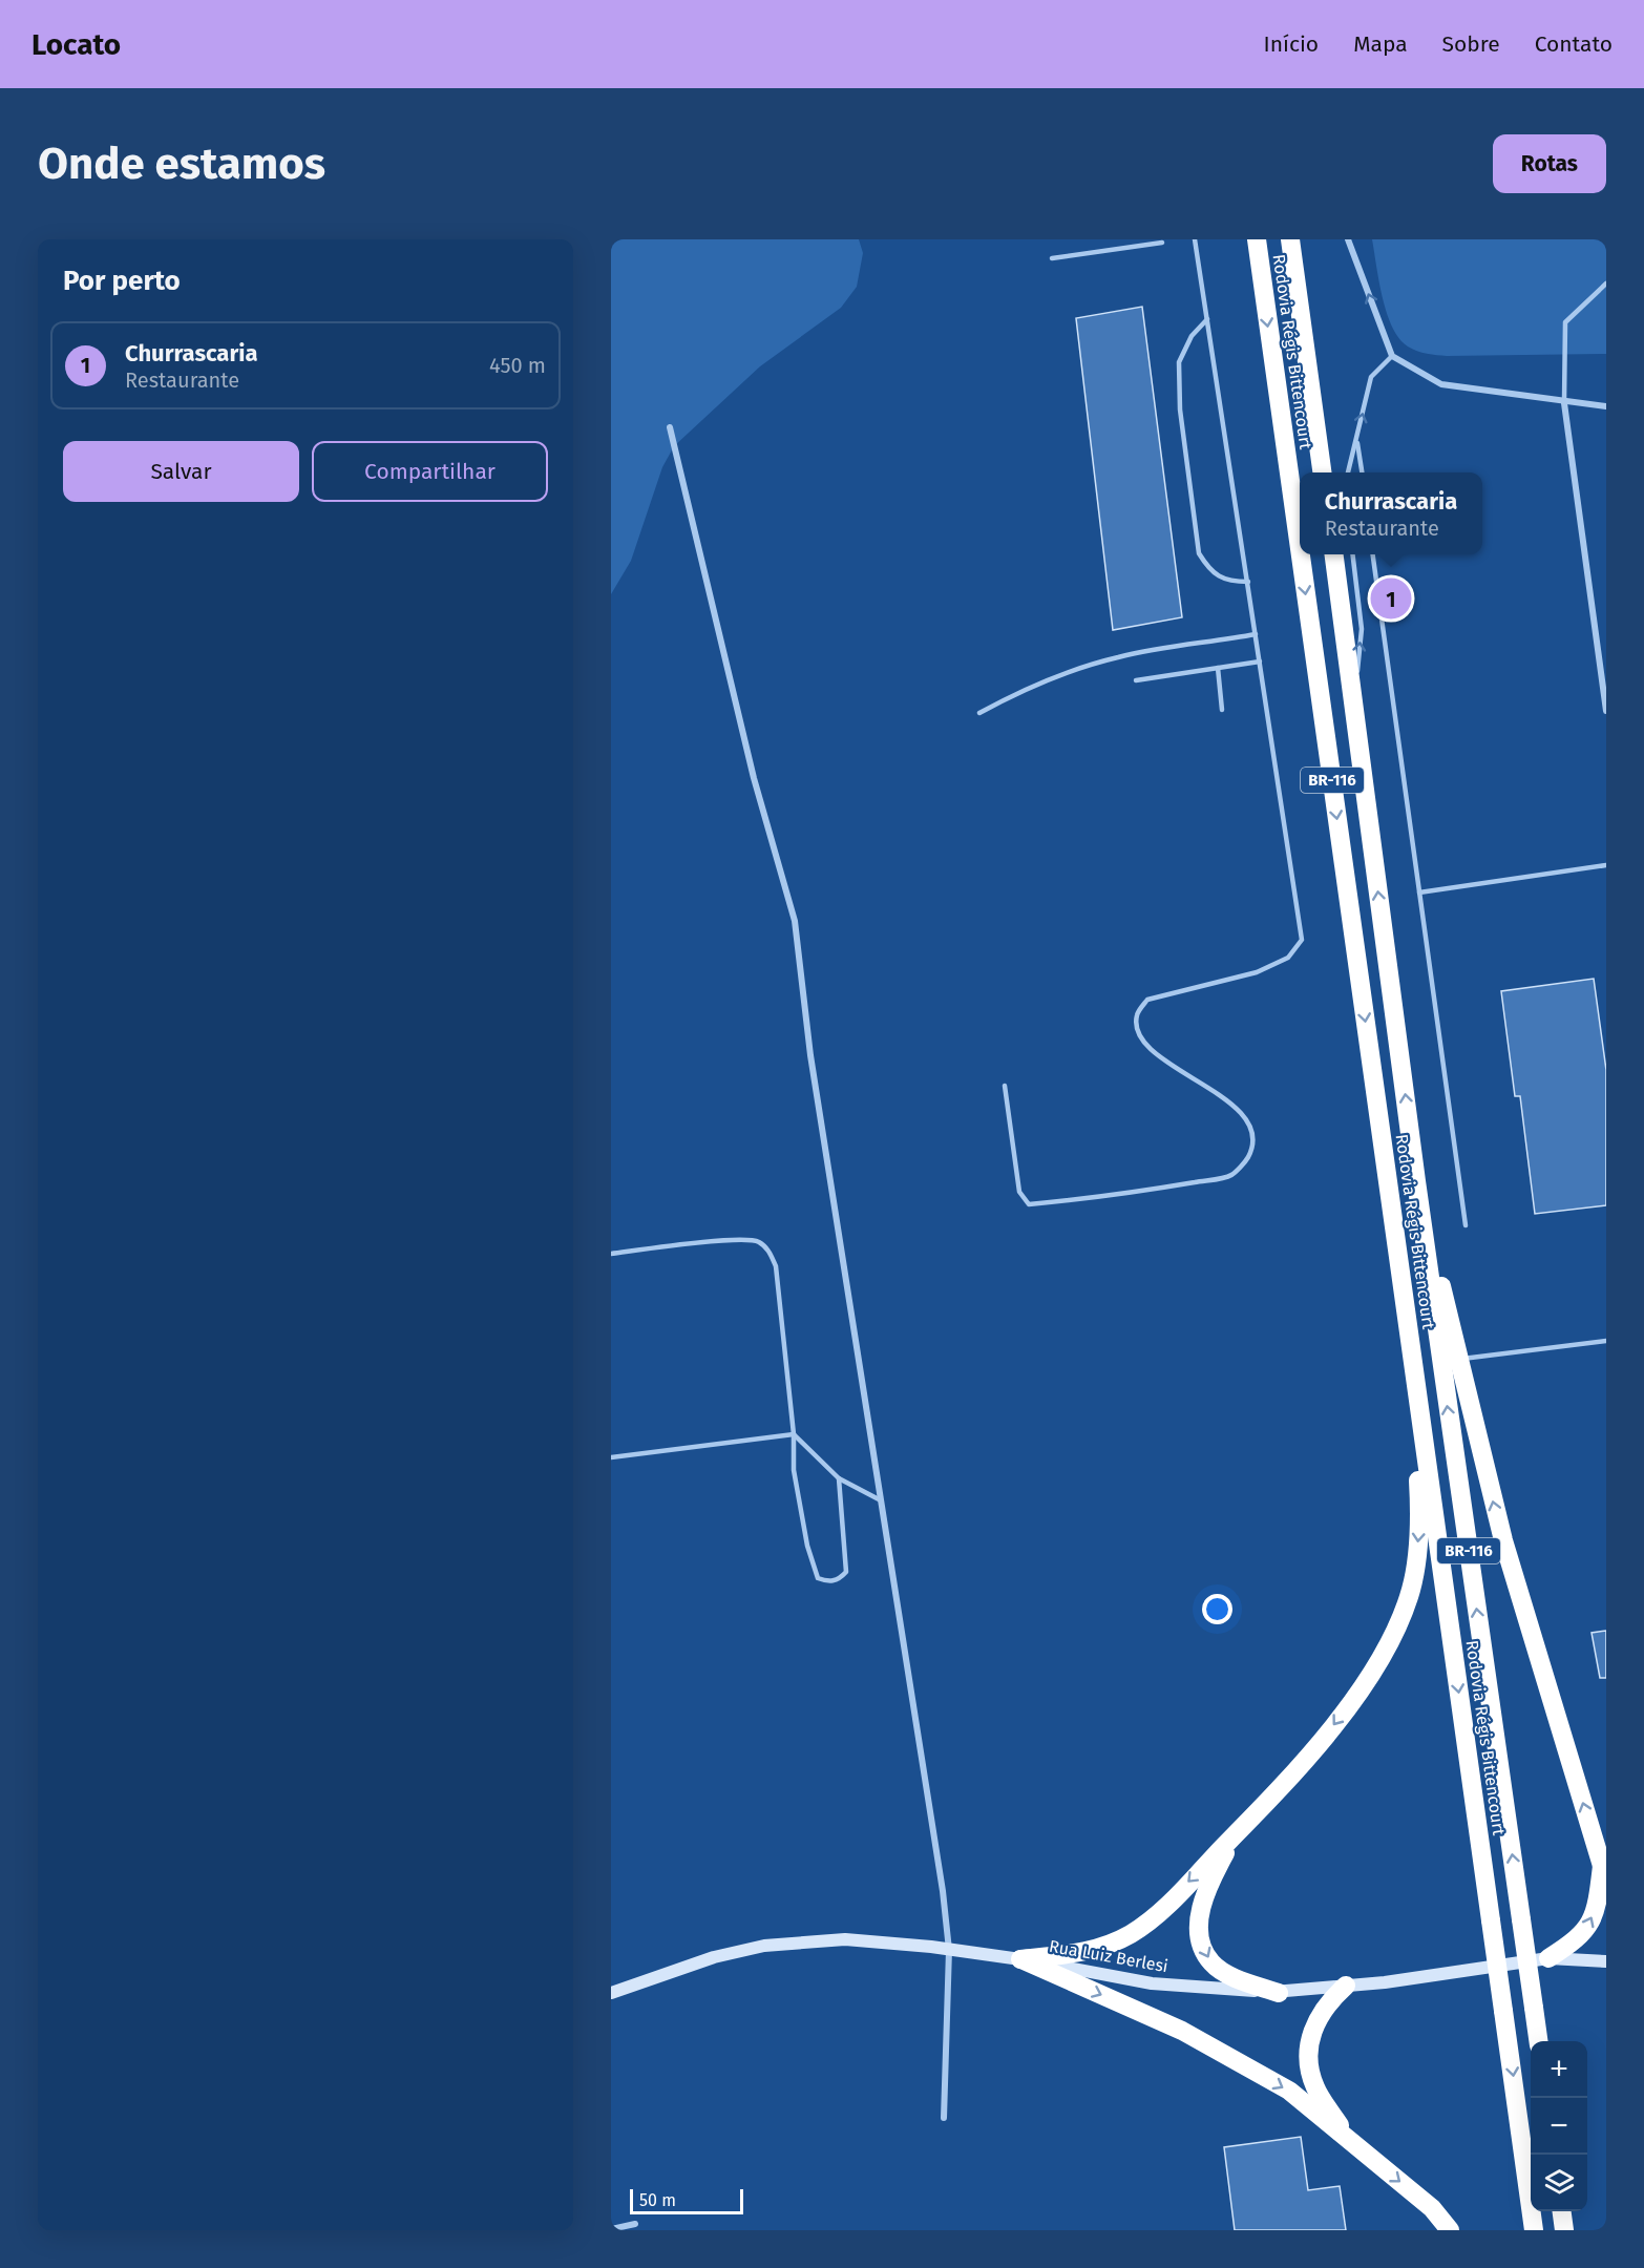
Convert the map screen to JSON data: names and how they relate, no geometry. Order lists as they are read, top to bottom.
{
  "streets": {
    "highway": ["Rodovia Régis Bittencourt", "BR-116"],
    "street": ["Rua Luiz Berlesi"]
  },
  "scale_bar": "50 m",
  "page": {
    "header": "Locato",
    "nav": [
      "Início",
      "Mapa",
      "Sobre",
      "Contato"
    ],
    "buttons": [
      "Rotas",
      ["Salvar", "Compartilhar"]
    ],
    "title": "Onde estamos",
    "heading": "Por perto",
    "list": [
      {
        "mark": "1",
        "name": "Churrascaria",
        "note": "Restaurante",
        "value": "450 m"
      }
    ],
    "popup": ["Churrascaria", "Restaurante"],
    "pins": "1",
    "map_buttons": ["+", "−"],
    "scale": "50 m"
  }
}
